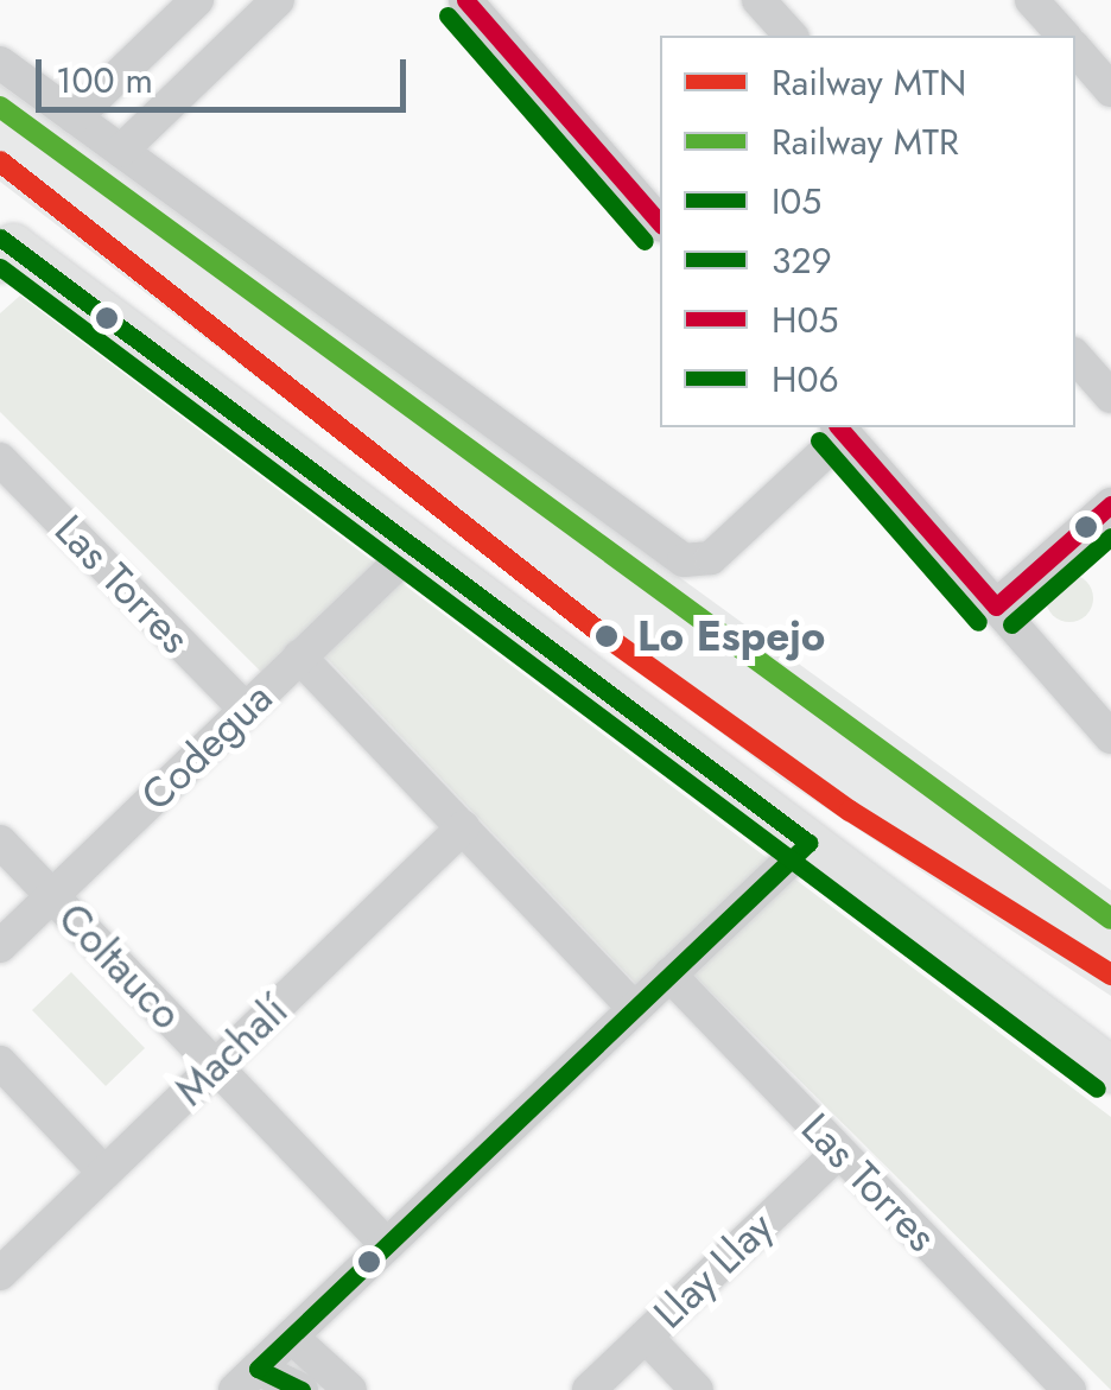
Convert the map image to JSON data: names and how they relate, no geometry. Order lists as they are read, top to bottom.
{
  "streets": {
    "street": [
      "Las Torres",
      "Codegua",
      "Coltauco",
      "Machalí",
      "Llay Llay"
    ]
  },
  "crossings": [
    ["Las Torres", "Codegua"],
    ["Las Torres", "Llay Llay"],
    ["Codegua", "Coltauco"],
    ["Coltauco", "Machalí"]
  ],
  "places": ["Lo Espejo"],
  "lines": [
    "transit line H05",
    "transit line H06",
    "rail line MTR",
    "rail line MTN",
    "transit line I05",
    "transit line 329"
  ],
  "legend": [
    "Railway MTN",
    "Railway MTR",
    "I05",
    "329",
    "H05",
    "H06"
  ],
  "scale_bar": "100 m"
}
